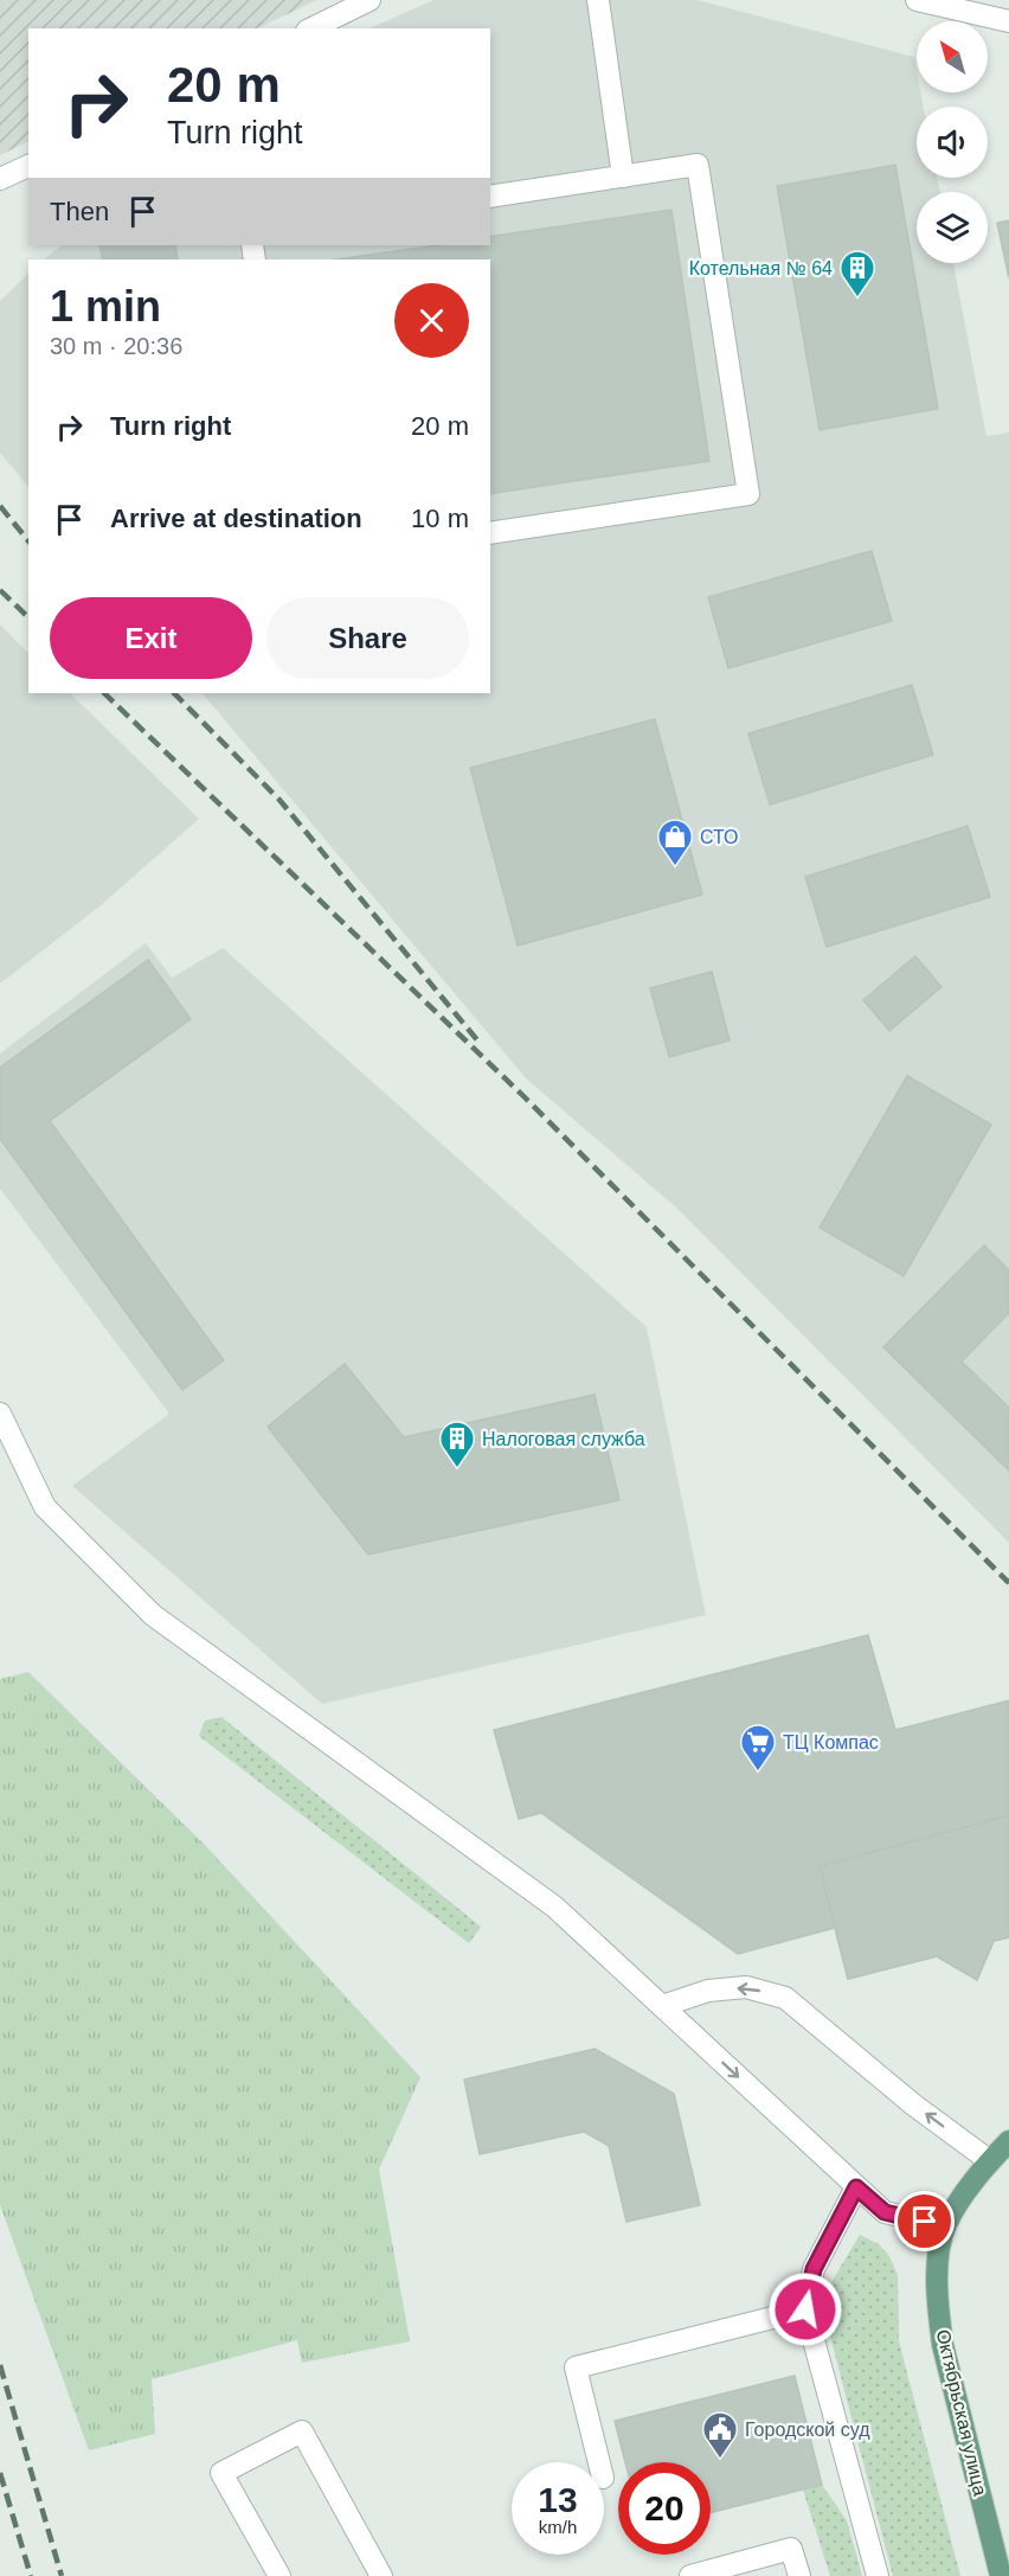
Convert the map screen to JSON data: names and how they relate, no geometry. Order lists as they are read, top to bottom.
{
  "streets": {
    "main road": ["Октябрьская улица"]
  },
  "places": {
    "building": ["Котельная № 64", "Налоговая служба"],
    "shop": ["СТО"],
    "supermarket": ["ТЦ Компас"],
    "public building": ["Городской суд"]
  },
  "north": "top left",
  "page": {
    "turn": ["20 m", "Turn right"],
    "then": "Then",
    "heading": ["1 min", "30 m · 20:36"],
    "list": [
      {
        "name": "Turn right",
        "value": "20 m"
      },
      {
        "name": "Arrive at destination",
        "value": "10 m"
      }
    ],
    "buttons": ["Exit", "Share"],
    "speed": "13 km/h",
    "limit": "20"
  }
}
